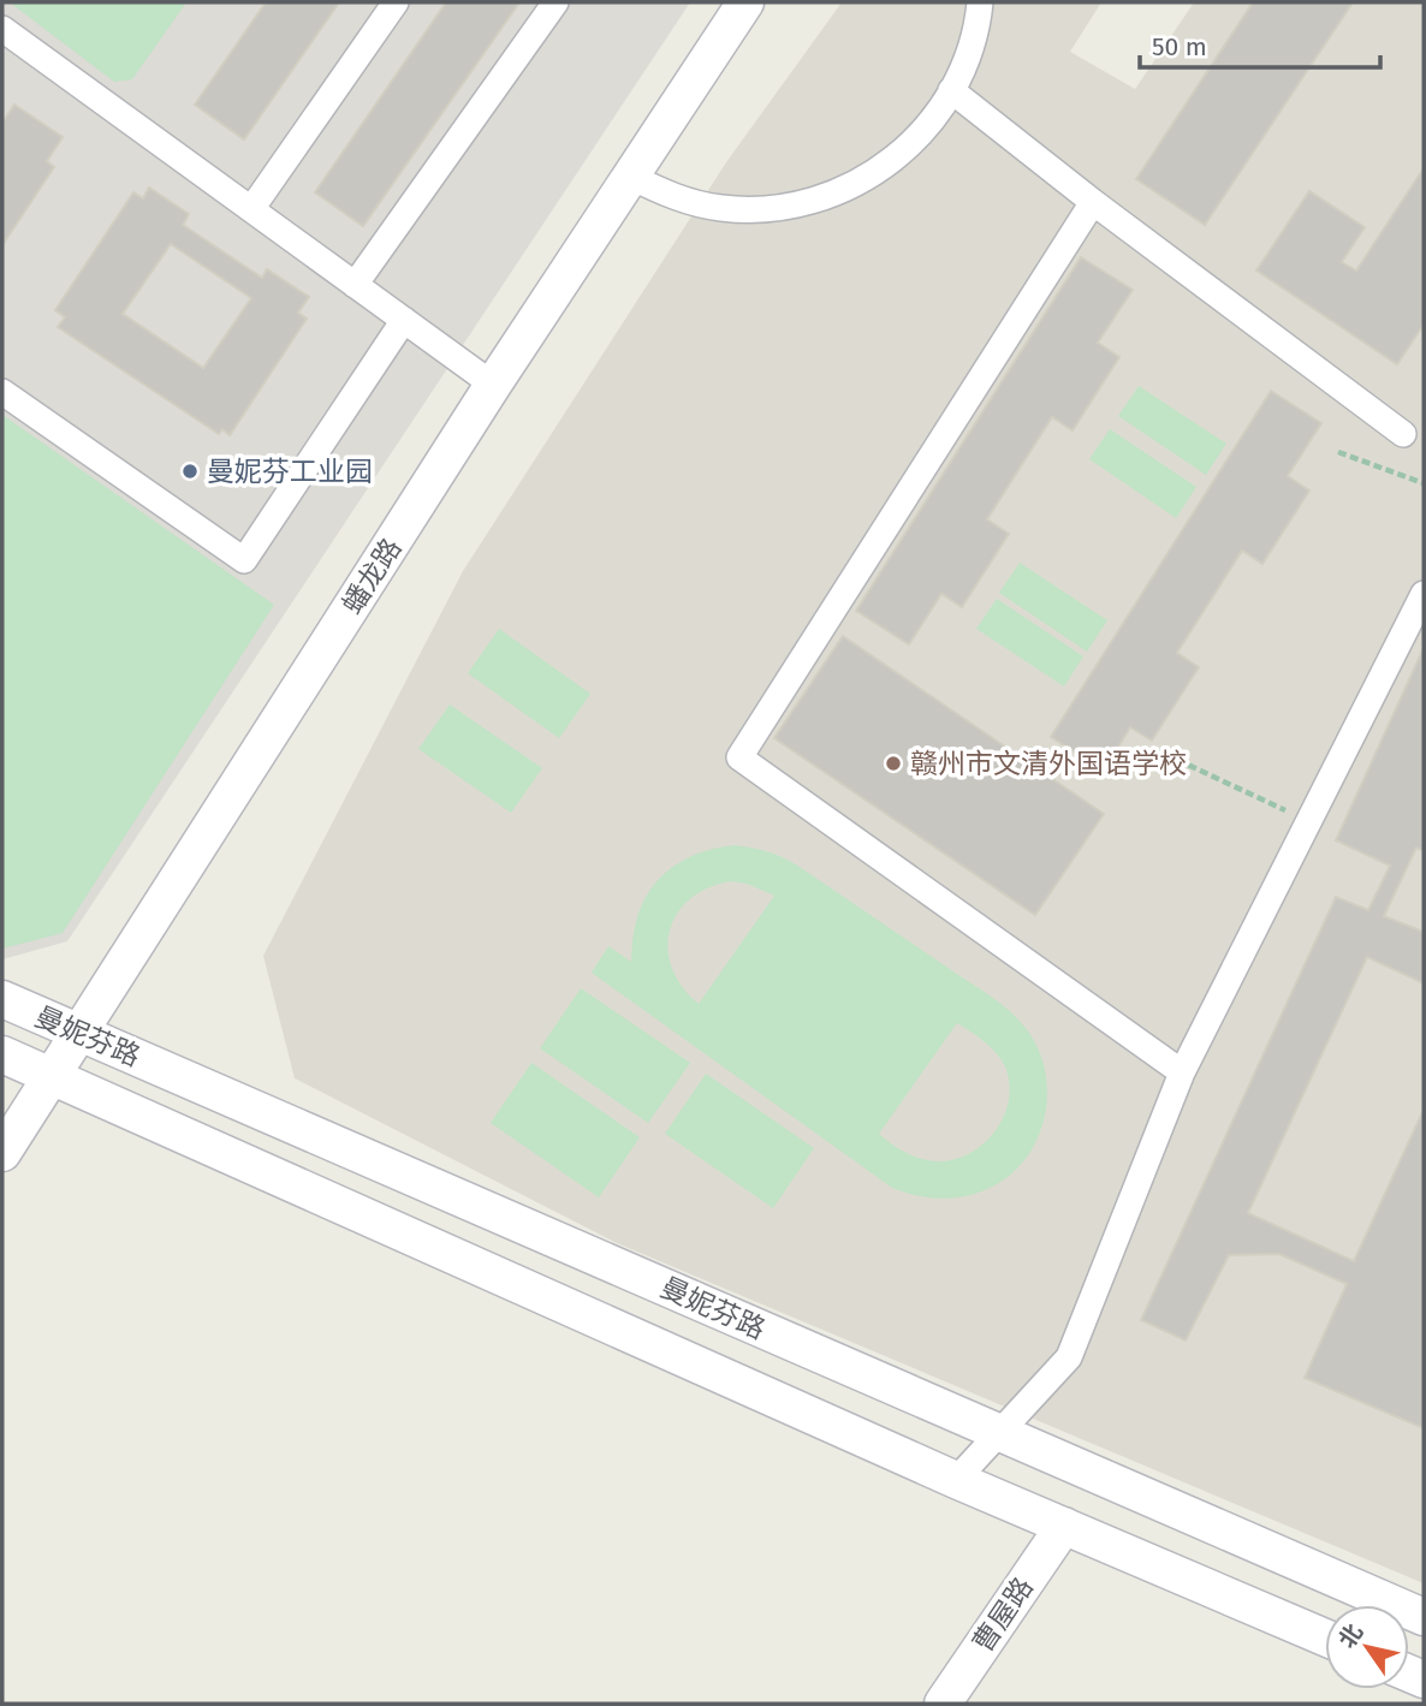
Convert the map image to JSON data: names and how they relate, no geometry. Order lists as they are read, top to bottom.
{
  "streets": {
    "main road": ["蟠龙路", "曼妮芬路", "曹屋路"]
  },
  "crossings": [
    ["蟠龙路", "曼妮芬路"],
    ["曼妮芬路", "曹屋路"]
  ],
  "places": ["曼妮芬工业园", "赣州市文清外国语学校"],
  "scale_bar": "50 m",
  "north": "top left"
}
